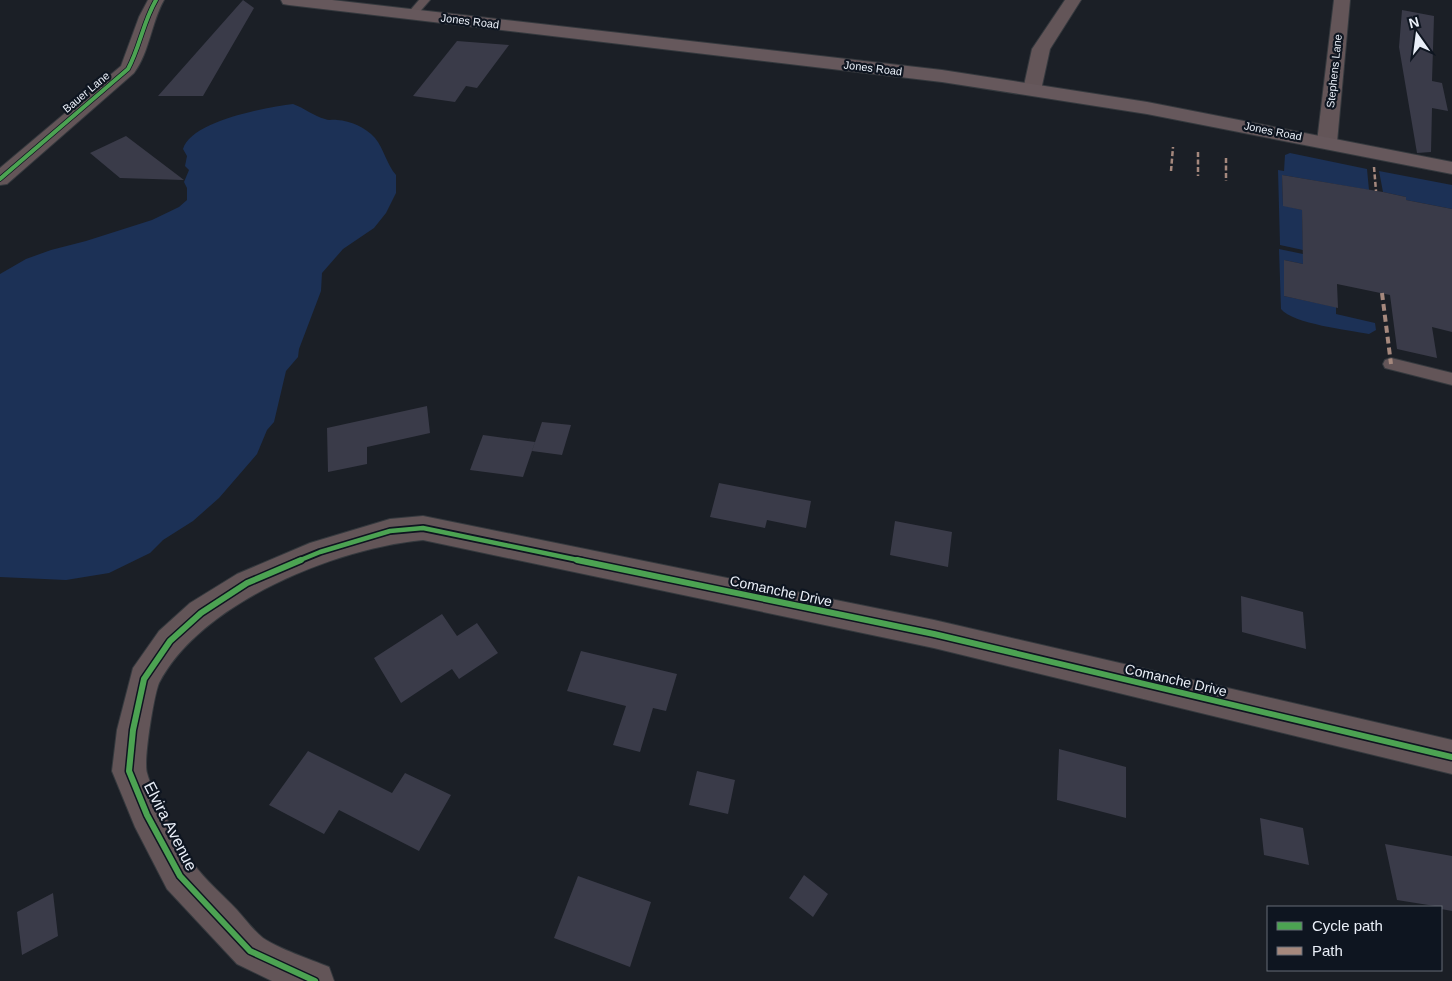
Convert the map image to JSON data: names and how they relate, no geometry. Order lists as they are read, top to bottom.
{
  "streets": {
    "main road": ["Jones Road"],
    "street": [
      "Stephens Lane",
      "Bauer Lane",
      "Comanche Drive",
      "Elvira Avenue"
    ]
  },
  "crossings": [
    ["Jones Road", "Stephens Lane"],
    ["Comanche Drive", "Elvira Avenue"]
  ],
  "legend": ["Cycle path", "Path"],
  "north": "top"
}
